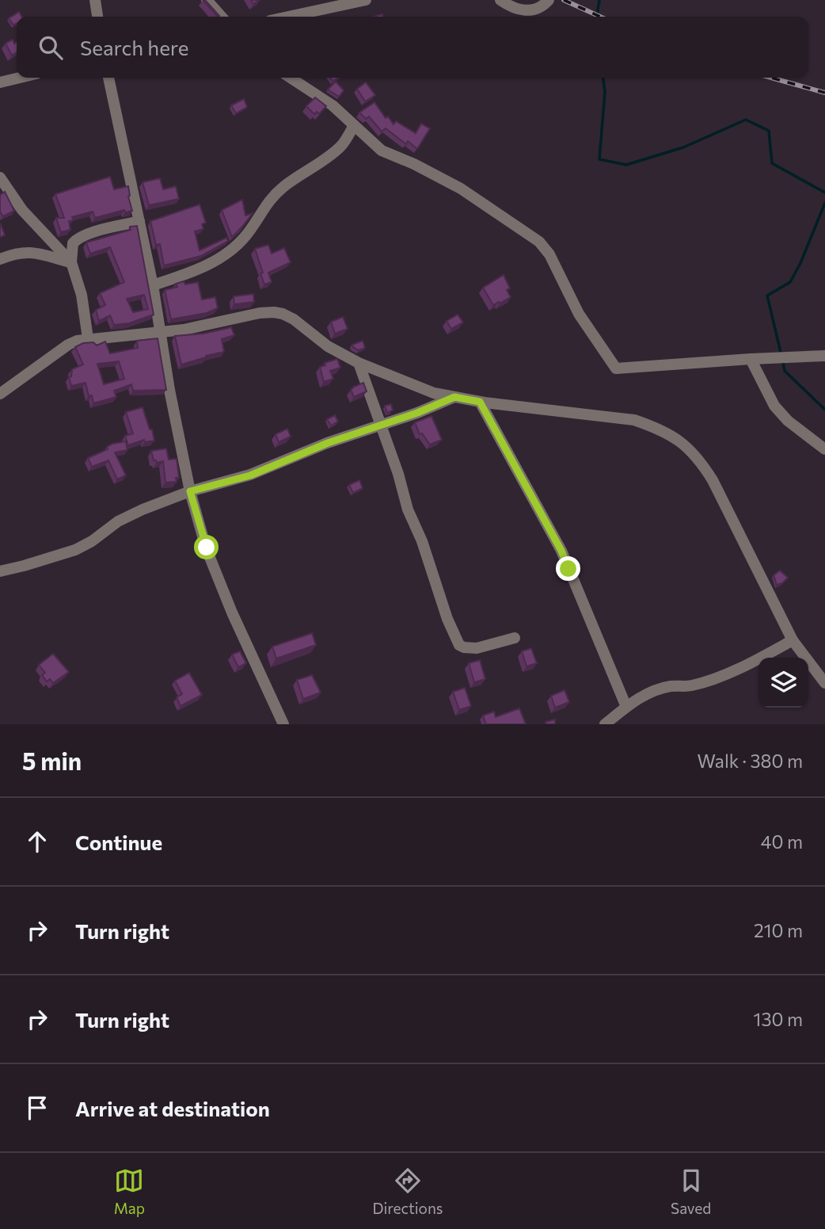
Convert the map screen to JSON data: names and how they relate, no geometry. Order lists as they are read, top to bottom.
{
  "page": {
    "search": "Search here",
    "heading": ["5 min", "Walk · 380 m"],
    "list": [
      ["Continue", "40 m"],
      ["Turn right", "210 m"],
      ["Turn right", "130 m"],
      "Arrive at destination"
    ],
    "nav": ["Map", "Directions", "Saved"]
  }
}
